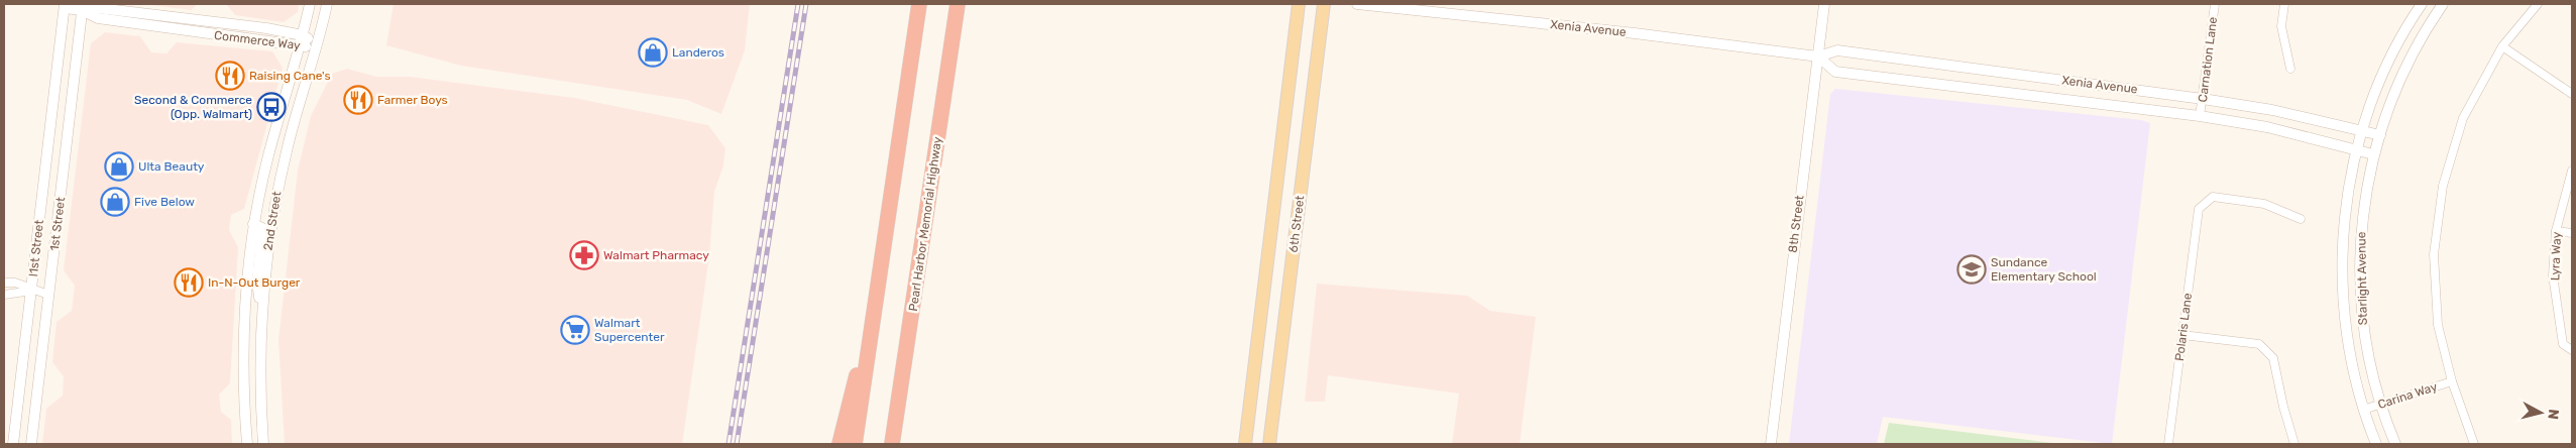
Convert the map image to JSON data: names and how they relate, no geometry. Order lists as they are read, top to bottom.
{
  "streets": {
    "highway": ["Pearl Harbor Memorial Highway"],
    "main road": ["6th Street"],
    "street": [
      "Xenia Avenue",
      "Commerce Way",
      "Carnation Lane",
      "2nd Street",
      "1st Street",
      "8th Street",
      "l1st Street",
      "Lyra Way",
      "Starlight Avenue",
      "Polaris Lane",
      "Carina Way"
    ]
  },
  "crossings": [
    ["Xenia Avenue", "Carnation Lane"],
    ["Xenia Avenue", "8th Street"],
    ["Xenia Avenue", "Starlight Avenue"],
    ["Commerce Way", "2nd Street"],
    ["Commerce Way", "1st Street"],
    ["1st Street", "l1st Street"],
    ["Starlight Avenue", "Carina Way"]
  ],
  "places": {
    "shop": ["Landeros", "Ulta Beauty", "Five Below"],
    "restaurant": ["Raising Cane's", "Farmer Boys", "In-N-Out Burger"],
    "bus stop": ["Second & Commerce (Opp. Walmart)"],
    "pharmacy": ["Walmart Pharmacy"],
    "school or university": ["Sundance Elementary School"],
    "supermarket": ["Walmart Supercenter"]
  },
  "north": "right"
}
